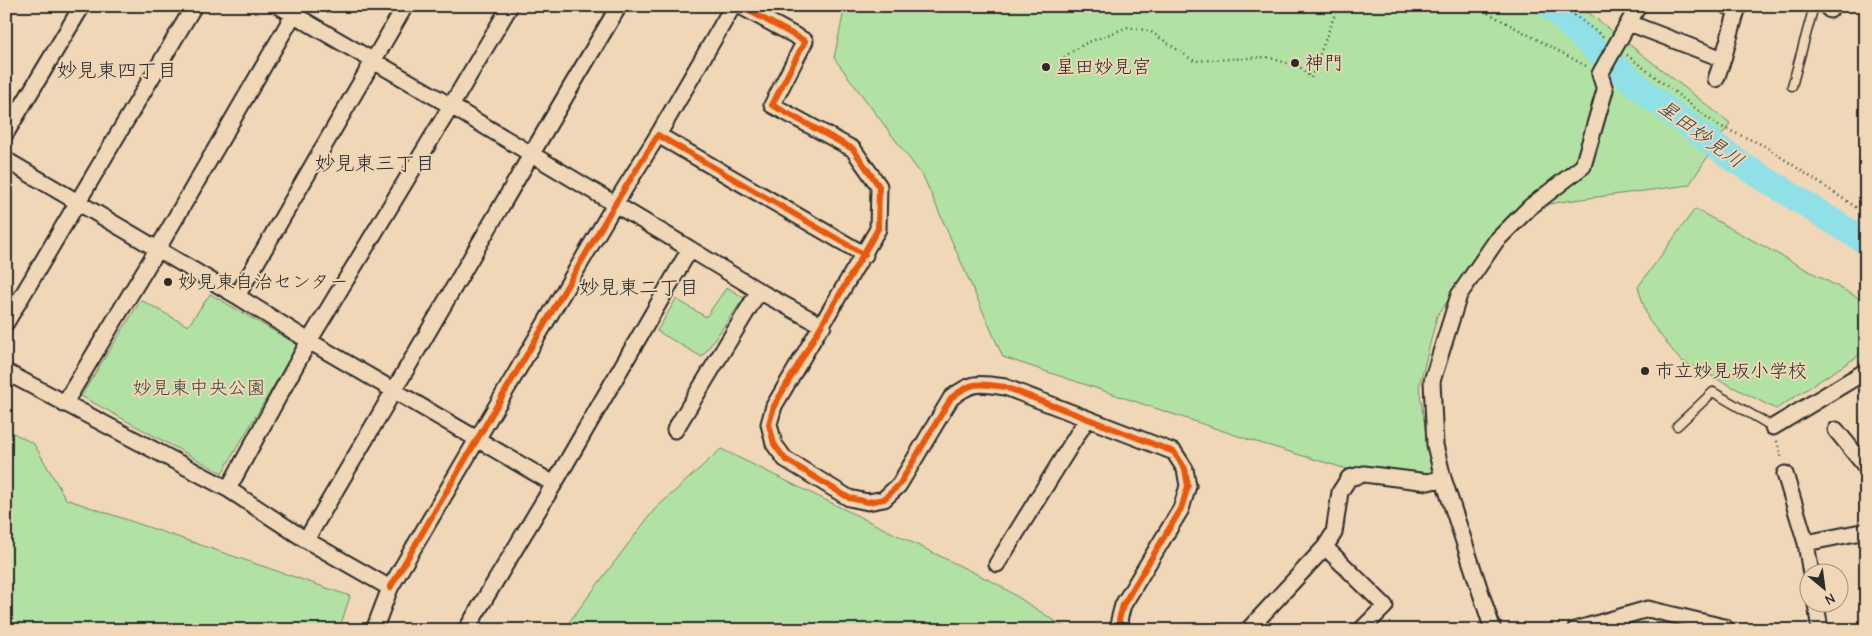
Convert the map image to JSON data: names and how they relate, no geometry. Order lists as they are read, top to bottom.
{
  "districts": ["妙見東四丁目", "妙見東三丁目", "妙見東二丁目"],
  "water": ["星田妙見川"],
  "parks": ["妙見東中央公園"],
  "places": [
    "神門",
    "星田妙見宮",
    "妙見東自治センター",
    "市立妙見坂小学校"
  ],
  "north": "bottom right"
}
